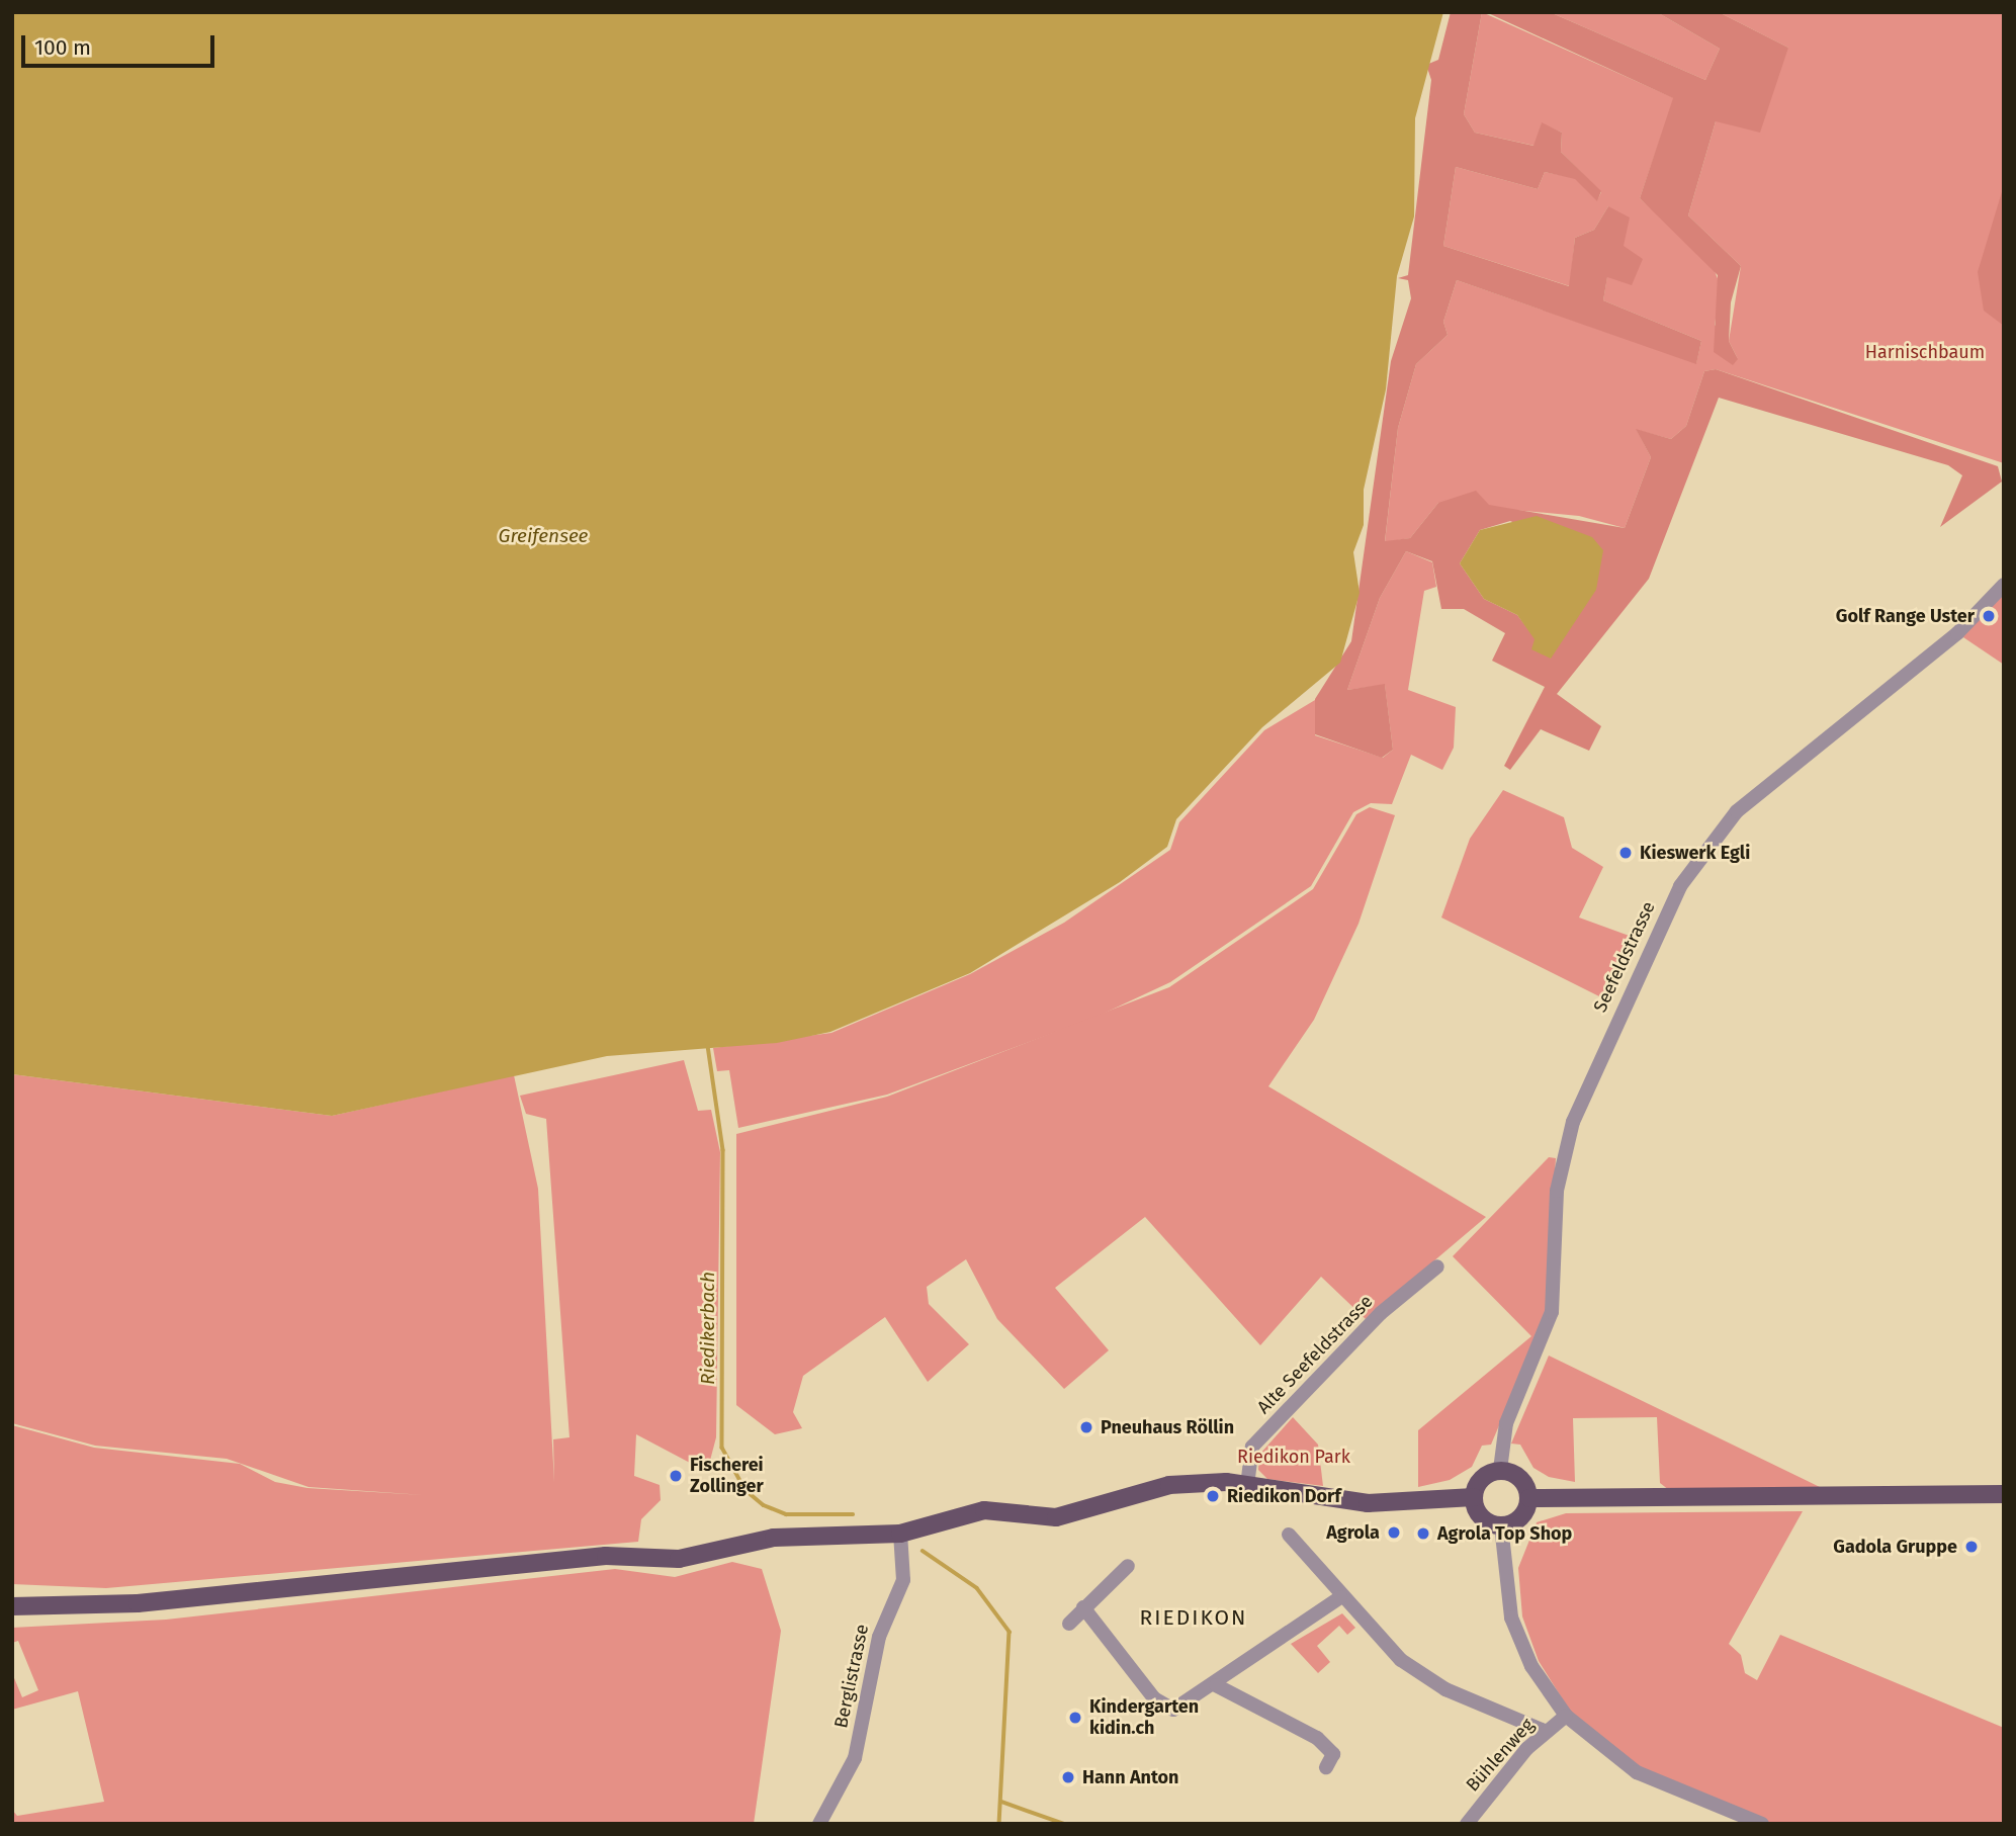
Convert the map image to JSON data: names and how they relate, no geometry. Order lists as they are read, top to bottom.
{
  "streets": {
    "street": [
      "Seefeldstrasse",
      "Alte Seefeldstrasse",
      "Berglistrasse",
      "Bühlenweg"
    ]
  },
  "districts": ["RIEDIKON"],
  "water": ["Greifensee", "Riedikerbach"],
  "parks": ["Harnischbaum", "Riedikon Park"],
  "places": [
    "Golf Range Uster",
    "Kieswerk Egli",
    "Pneuhaus Röllin",
    "Fischerei Zollinger",
    "Riedikon Dorf",
    "Agrola",
    "Agrola Top Shop",
    "Gadola Gruppe",
    "Kindergarten kidin.ch",
    "Hann Anton"
  ],
  "scale_bar": "100 m"
}
